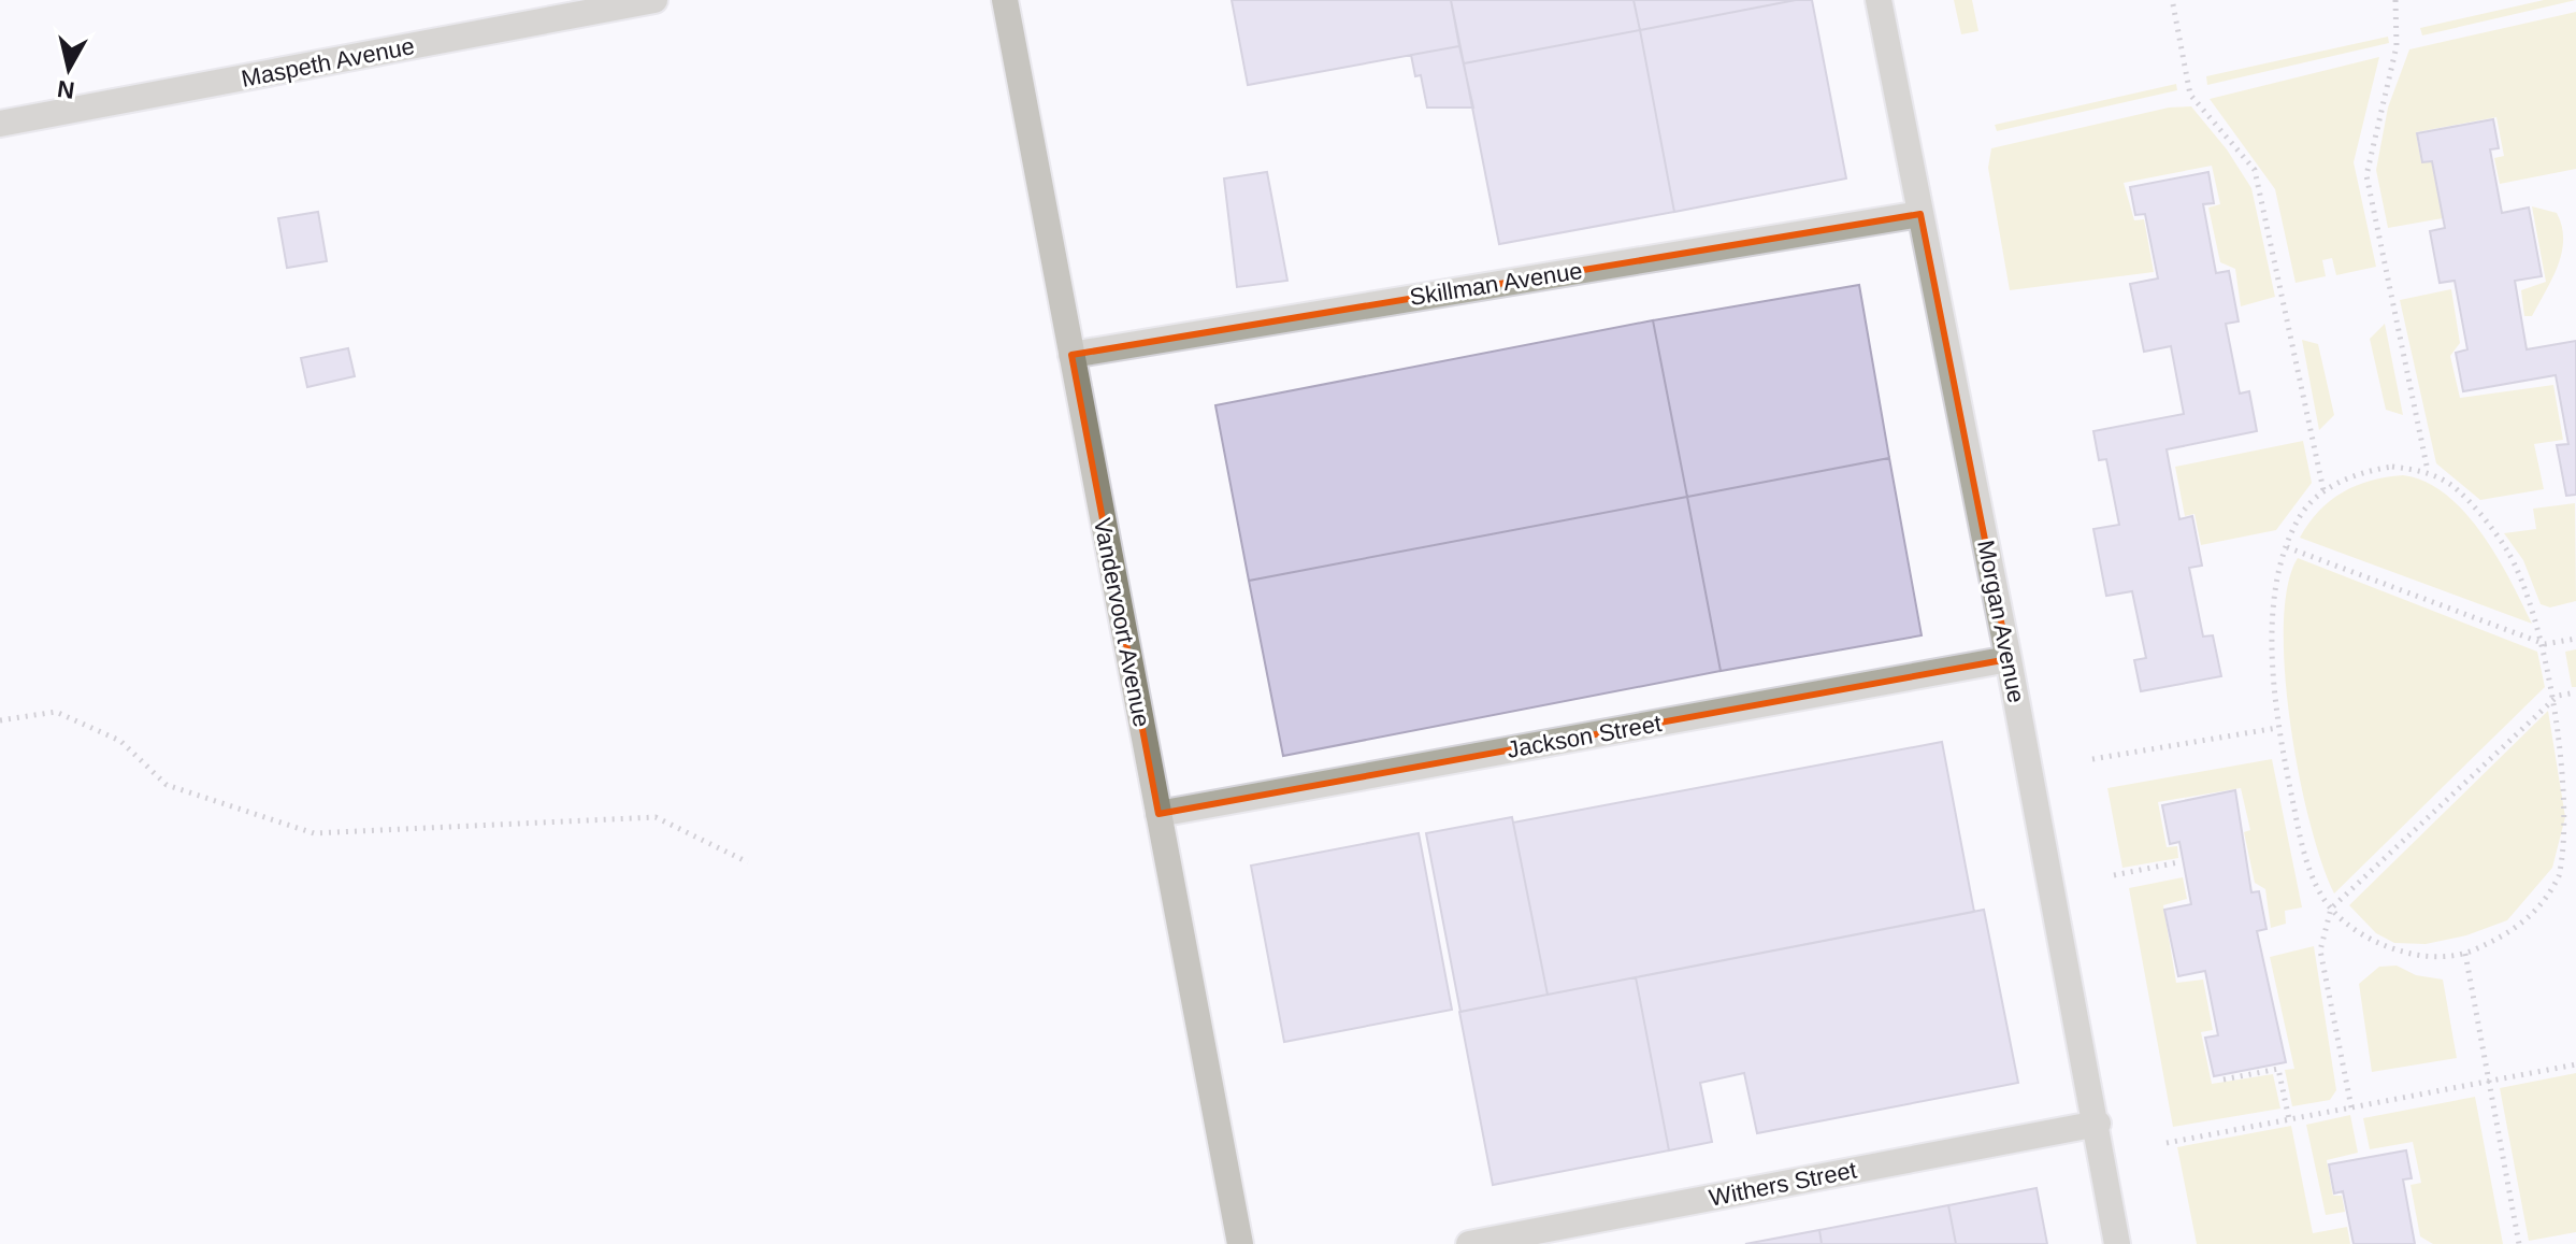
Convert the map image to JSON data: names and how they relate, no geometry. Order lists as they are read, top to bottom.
{
  "streets": {
    "main road": ["Vandervoort Avenue"],
    "street": [
      "Maspeth Avenue",
      "Skillman Avenue",
      "Morgan Avenue",
      "Jackson Street",
      "Withers Street"
    ]
  },
  "crossings": [
    ["Skillman Avenue", "Morgan Avenue"],
    ["Skillman Avenue", "Vandervoort Avenue"],
    ["Morgan Avenue", "Jackson Street"],
    ["Morgan Avenue", "Withers Street"],
    ["Vandervoort Avenue", "Jackson Street"]
  ],
  "north": "bottom"
}
